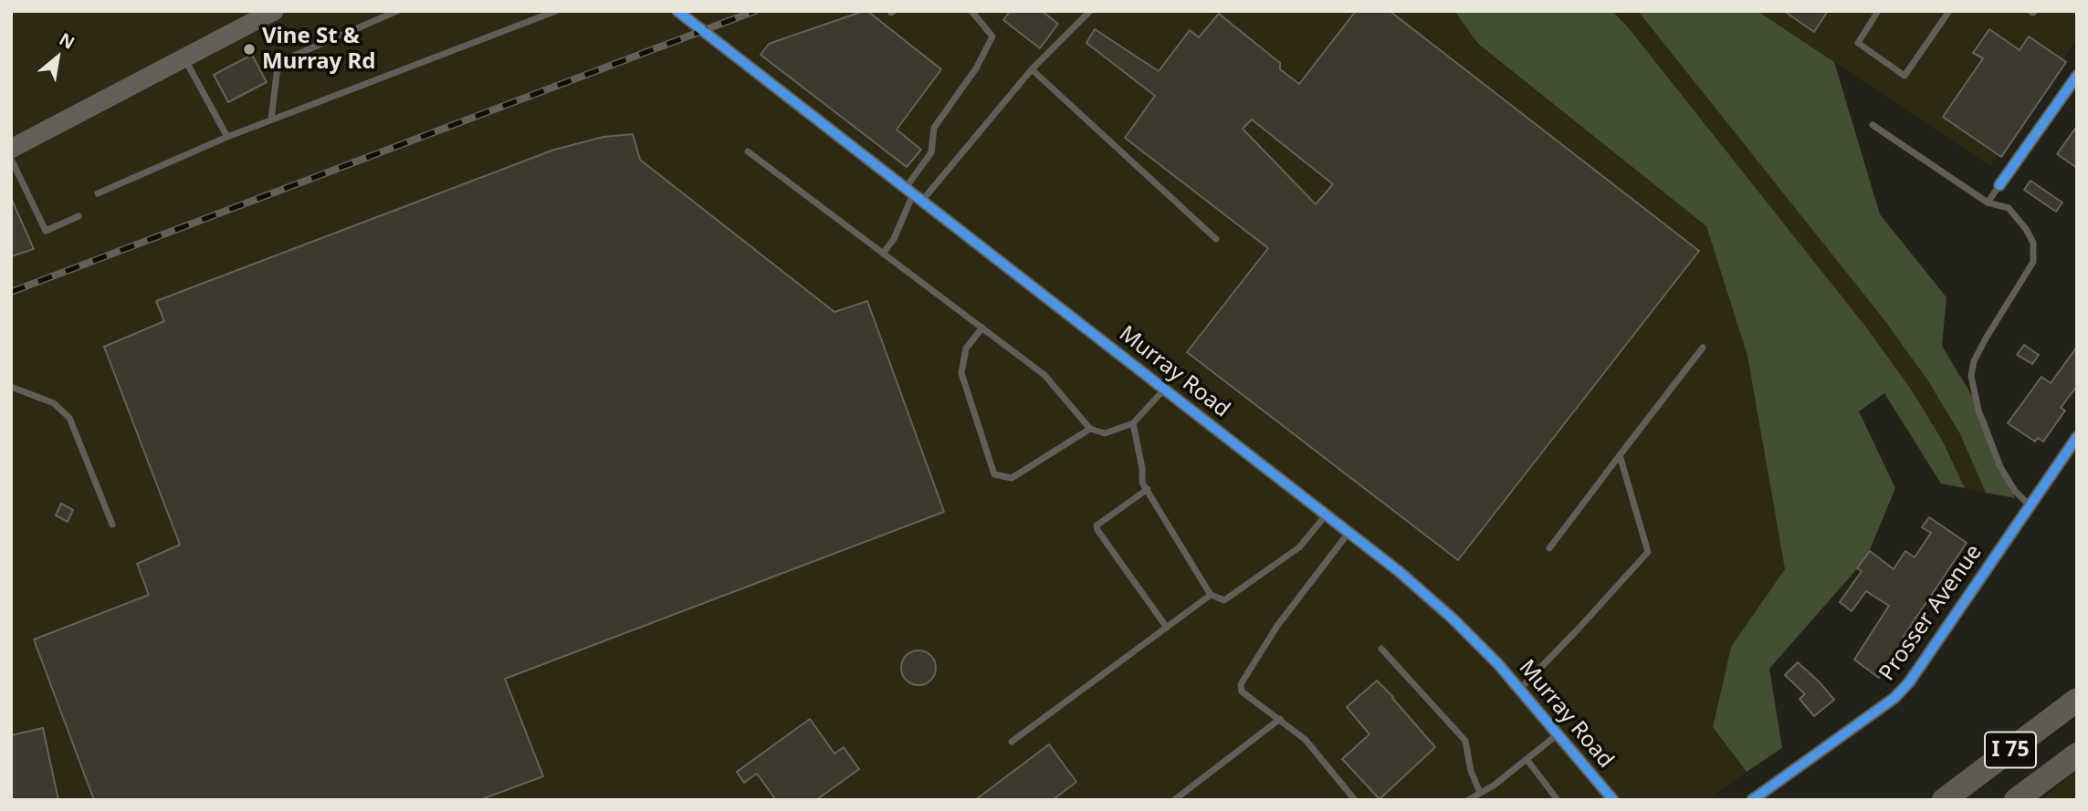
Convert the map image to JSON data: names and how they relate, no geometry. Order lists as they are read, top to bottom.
{
  "streets": {
    "highway": ["I 75"],
    "street": ["Murray Road", "Prosser Avenue"]
  },
  "places": ["Vine St & Murray Rd"],
  "north": "top right"
}
